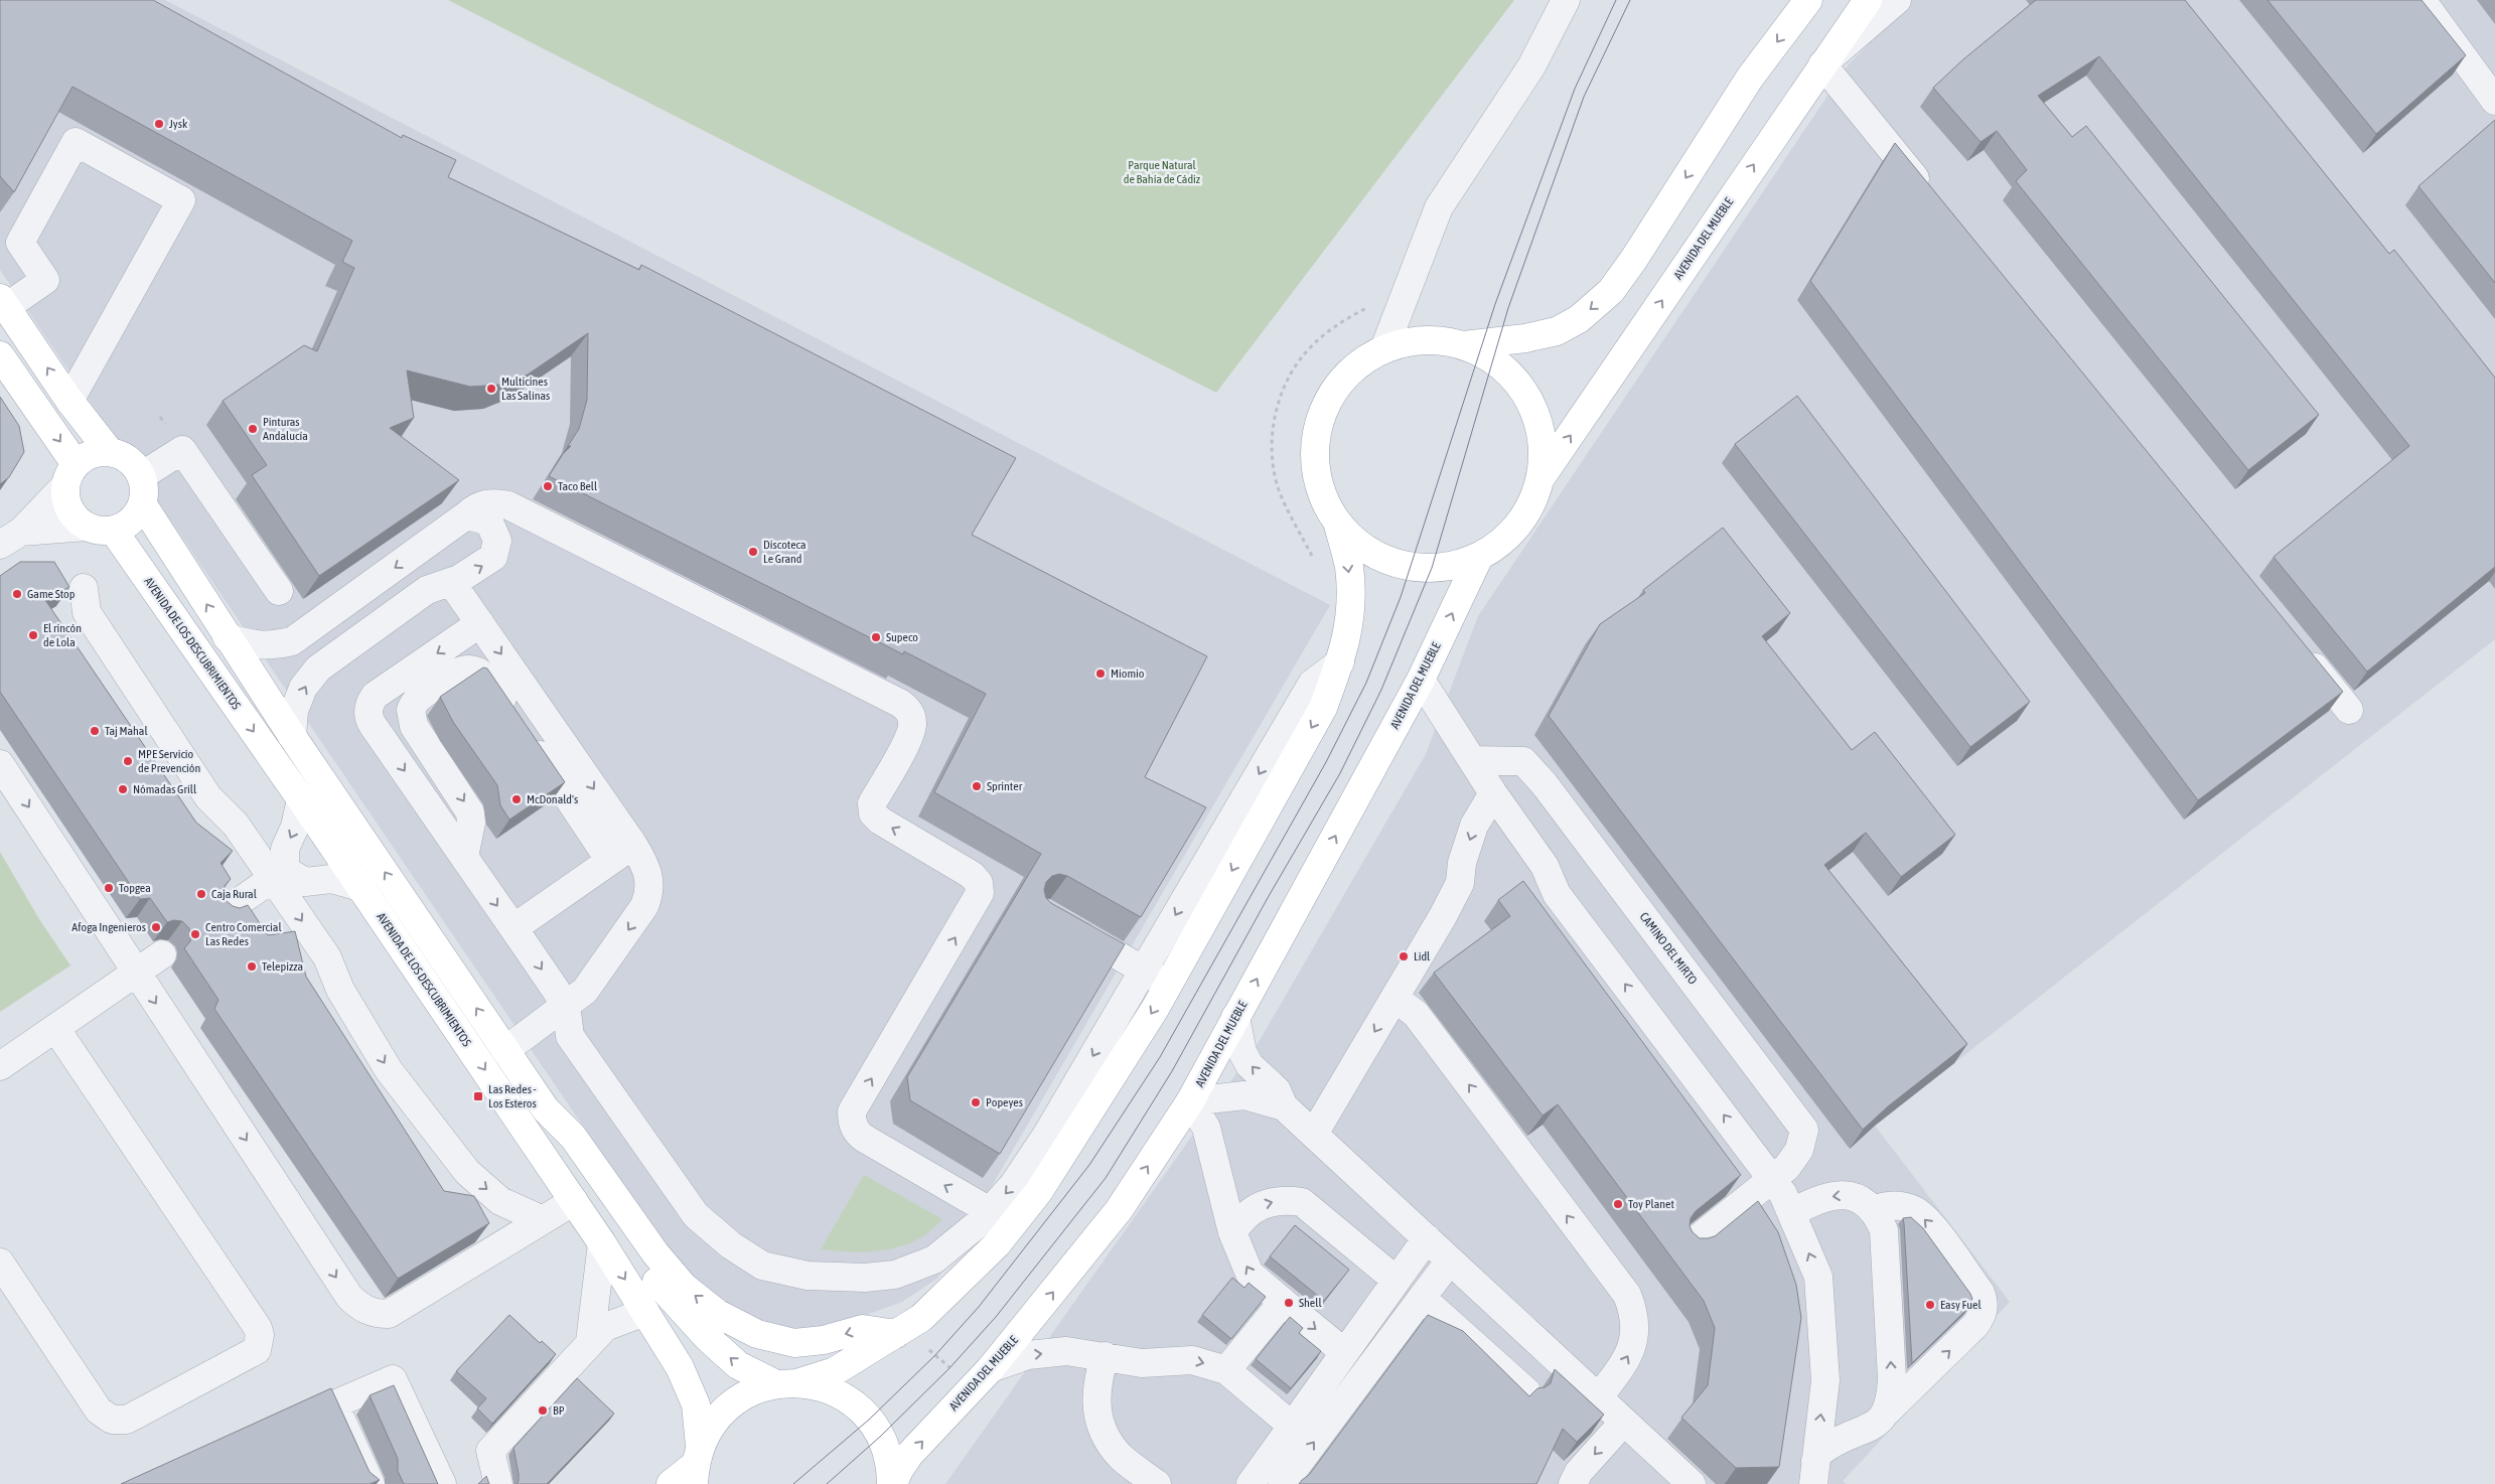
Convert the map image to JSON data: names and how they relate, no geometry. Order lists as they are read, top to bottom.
{
  "streets": {
    "main road": ["AVENIDA DEL MUEBLE", "AVENIDA DE LOS DESCUBRIMIENTOS"],
    "street": ["CAMINO DEL MIRTO"]
  },
  "parks": ["Parque Natural de Bahía de Cádiz"],
  "places": {
    "other": [
      "Jysk",
      "Multicines Las Salinas",
      "Pinturas Andalucía",
      "Taco Bell",
      "Discoteca Le Grand",
      "Game Stop",
      "El rincón de Lola",
      "Supeco",
      "Miomio",
      "Taj Mahal",
      "MPE Servicio de Prevención",
      "Sprinter",
      "Nómadas Grill",
      "McDonald's",
      "Topgea",
      "Caja Rural",
      "Afoga Ingenieros",
      "Centro Comercial Las Redes",
      "Lidl",
      "Telepizza",
      "Popeyes",
      "Toy Planet",
      "Shell",
      "Easy Fuel",
      "BP"
    ],
    "transit": ["Las Redes - Los Esteros"]
  }
}
